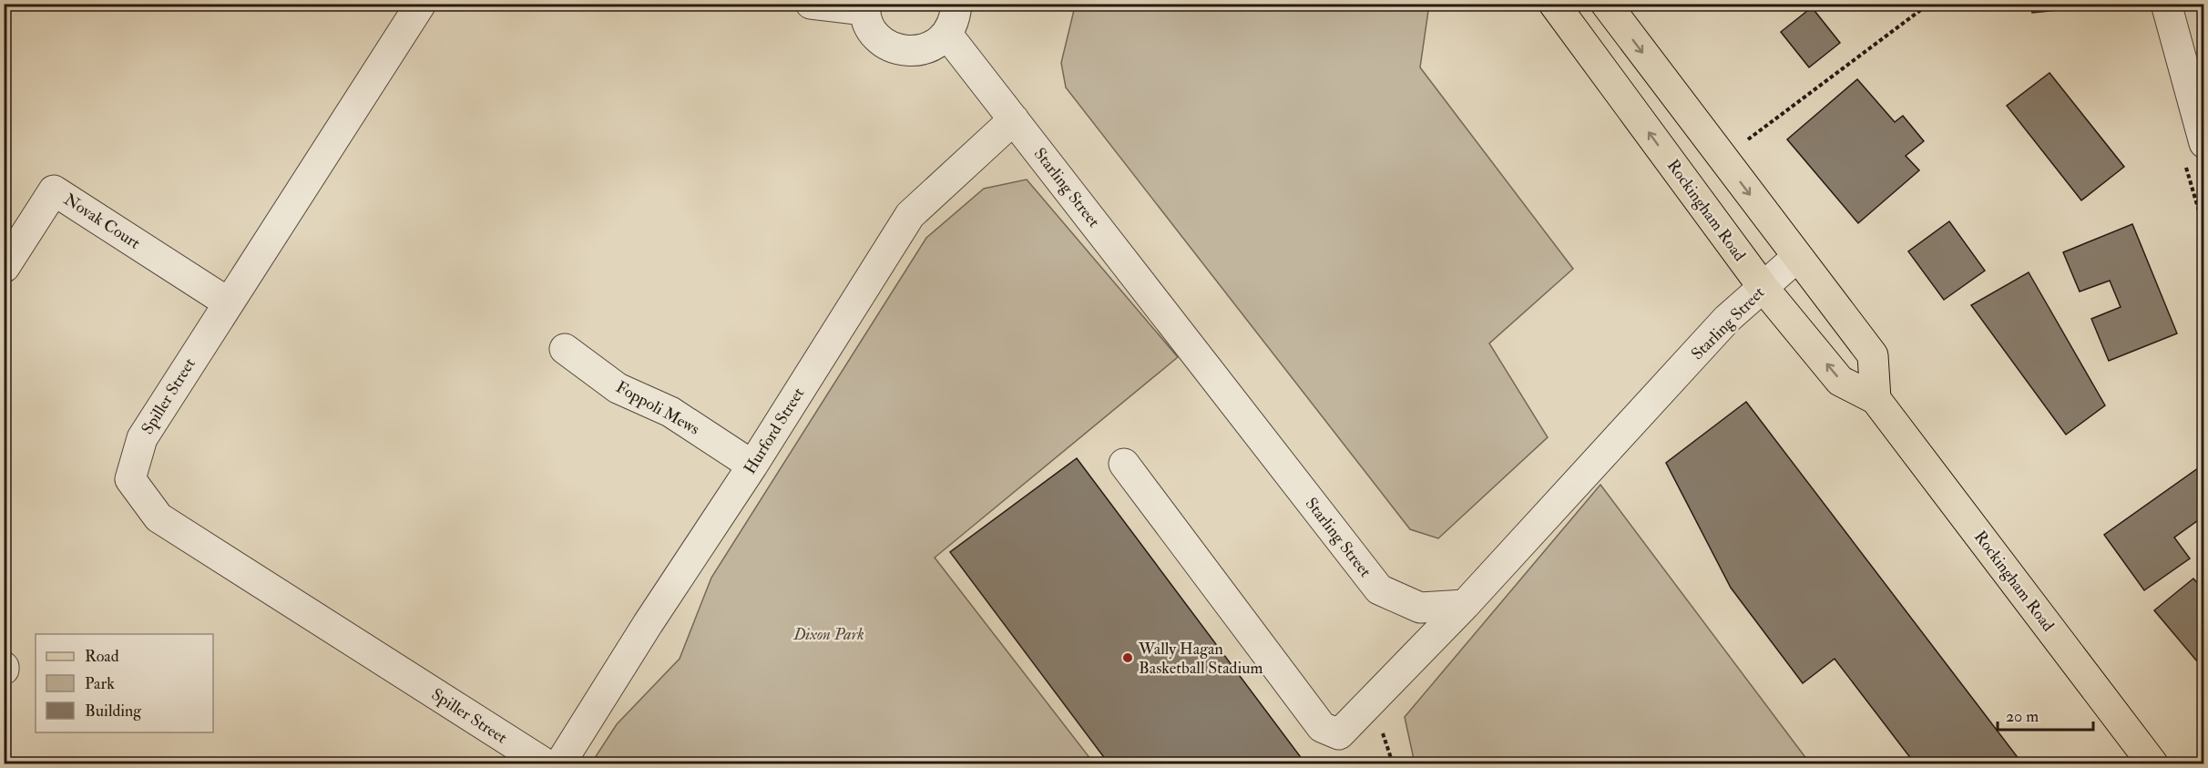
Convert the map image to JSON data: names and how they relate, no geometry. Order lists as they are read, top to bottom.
{
  "streets": {
    "main road": ["Rockingham Road"],
    "street": [
      "Starling Street",
      "Novak Court",
      "Spiller Street",
      "Foppoli Mews",
      "Hurford Street"
    ]
  },
  "crossings": [
    ["Starling Street", "Rockingham Road"],
    ["Starling Street", "Hurford Street"],
    ["Novak Court", "Spiller Street"],
    ["Foppoli Mews", "Hurford Street"]
  ],
  "parks": ["Dixon Park"],
  "places": ["Wally Hagan Basketball Stadium"],
  "legend": ["Road", "Park", "Building"],
  "scale_bar": "20 m"
}
